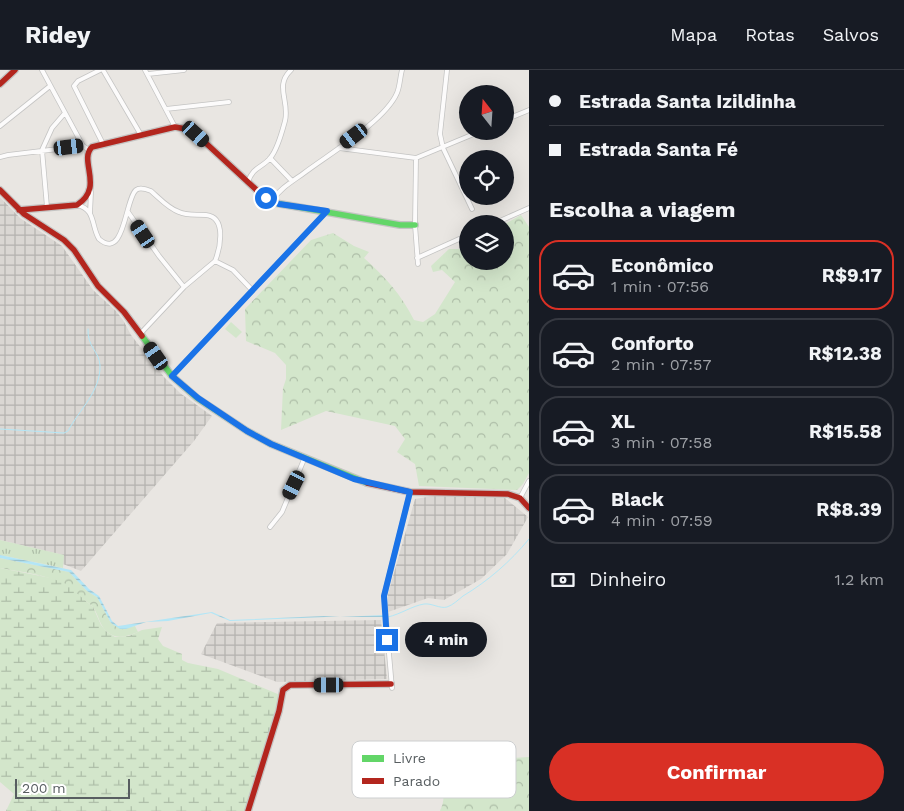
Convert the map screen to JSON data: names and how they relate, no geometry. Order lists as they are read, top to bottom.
{
  "legend": ["Livre", "Parado"],
  "scale_bar": "200 m",
  "north": "top",
  "page": {
    "header": "Ridey",
    "nav": ["Mapa", "Rotas", "Salvos"],
    "banner": ["Estrada Santa Izildinha", "Estrada Santa Fé"],
    "heading": "Escolha a viagem",
    "list": [
      {
        "name": "Econômico",
        "note": "1 min · 07:56",
        "value": "R$9.17"
      },
      {
        "name": "Conforto",
        "note": "2 min · 07:57",
        "value": "R$12.38"
      },
      {
        "name": "XL",
        "note": "3 min · 07:58",
        "value": "R$15.58"
      },
      {
        "name": "Black",
        "note": "4 min · 07:59",
        "value": "R$8.39"
      }
    ],
    "pay": ["Dinheiro", "1.2 km"],
    "bubble": "4 min",
    "buttons": "Confirmar",
    "scale": "200 m"
  }
}
